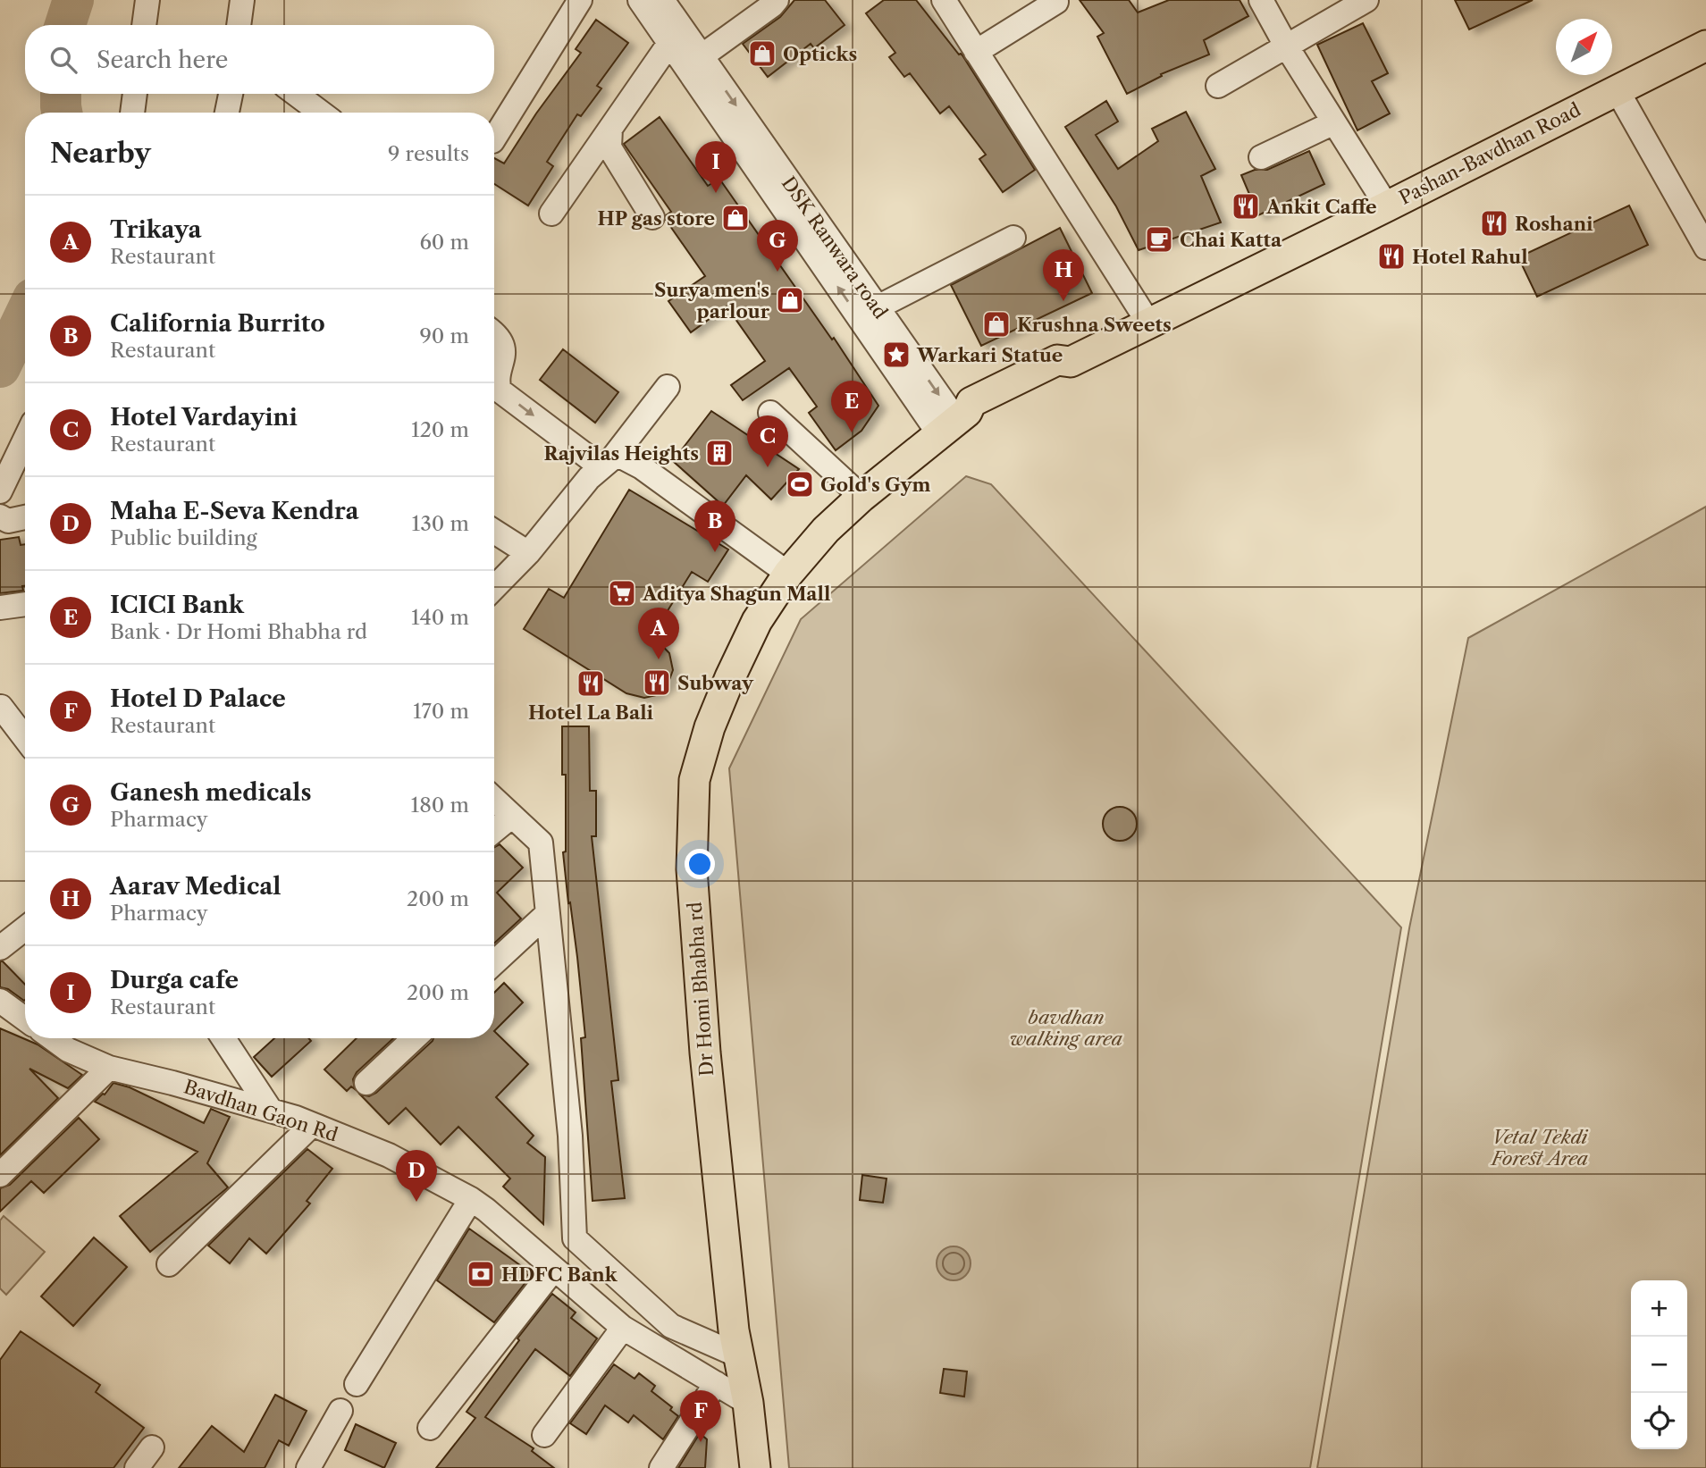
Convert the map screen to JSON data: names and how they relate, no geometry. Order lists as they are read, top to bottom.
{
  "streets": {
    "main road": ["Pashan-Bavdhan Road", "Dr Homi Bhabha rd"],
    "street": ["DSK Ranwara road", "Bavdhan Gaon Rd"]
  },
  "crossings": [
    ["Pashan-Bavdhan Road", "DSK Ranwara road"],
    ["Pashan-Bavdhan Road", "Dr Homi Bhabha rd"],
    ["DSK Ranwara road", "Dr Homi Bhabha rd"],
    ["Dr Homi Bhabha rd", "Bavdhan Gaon Rd"]
  ],
  "parks": ["bavdhan walking area", "Vetal Tekdi Forest Area"],
  "places": {
    "shop": [
      "Opticks",
      "HP gas store",
      "Surya men's parlour",
      "Krushna Sweets"
    ],
    "restaurant": [
      "Ankit Caffe",
      "Roshani",
      "Hotel Rahul",
      "Subway",
      "Hotel La Bali"
    ],
    "cafe": ["Chai Katta"],
    "place": ["Warkari Statue"],
    "building": ["Rajvilas Heights"],
    "sports": ["Gold's Gym"],
    "supermarket": ["Aditya Shagun Mall"],
    "bank": ["HDFC Bank"]
  },
  "north": "top right",
  "page": {
    "search": "Search here",
    "heading": ["Nearby", "9 results"],
    "pins": [
      "I",
      "G",
      "H",
      "E",
      "C",
      "B",
      "A",
      "D",
      "F"
    ],
    "list": [
      {
        "mark": "A",
        "name": "Trikaya",
        "note": "Restaurant",
        "value": "60 m"
      },
      {
        "mark": "B",
        "name": "California Burrito",
        "note": "Restaurant",
        "value": "90 m"
      },
      {
        "mark": "C",
        "name": "Hotel Vardayini",
        "note": "Restaurant",
        "value": "120 m"
      },
      {
        "mark": "D",
        "name": "Maha E-Seva Kendra",
        "note": "Public building",
        "value": "130 m"
      },
      {
        "mark": "E",
        "name": "ICICI Bank",
        "note": "Bank · Dr Homi Bhabha rd",
        "value": "140 m"
      },
      {
        "mark": "F",
        "name": "Hotel D Palace",
        "note": "Restaurant",
        "value": "170 m"
      },
      {
        "mark": "G",
        "name": "Ganesh medicals",
        "note": "Pharmacy",
        "value": "180 m"
      },
      {
        "mark": "H",
        "name": "Aarav Medical",
        "note": "Pharmacy",
        "value": "200 m"
      },
      {
        "mark": "I",
        "name": "Durga cafe",
        "note": "Restaurant",
        "value": "200 m"
      }
    ],
    "map_buttons": ["+", "−"]
  }
}
